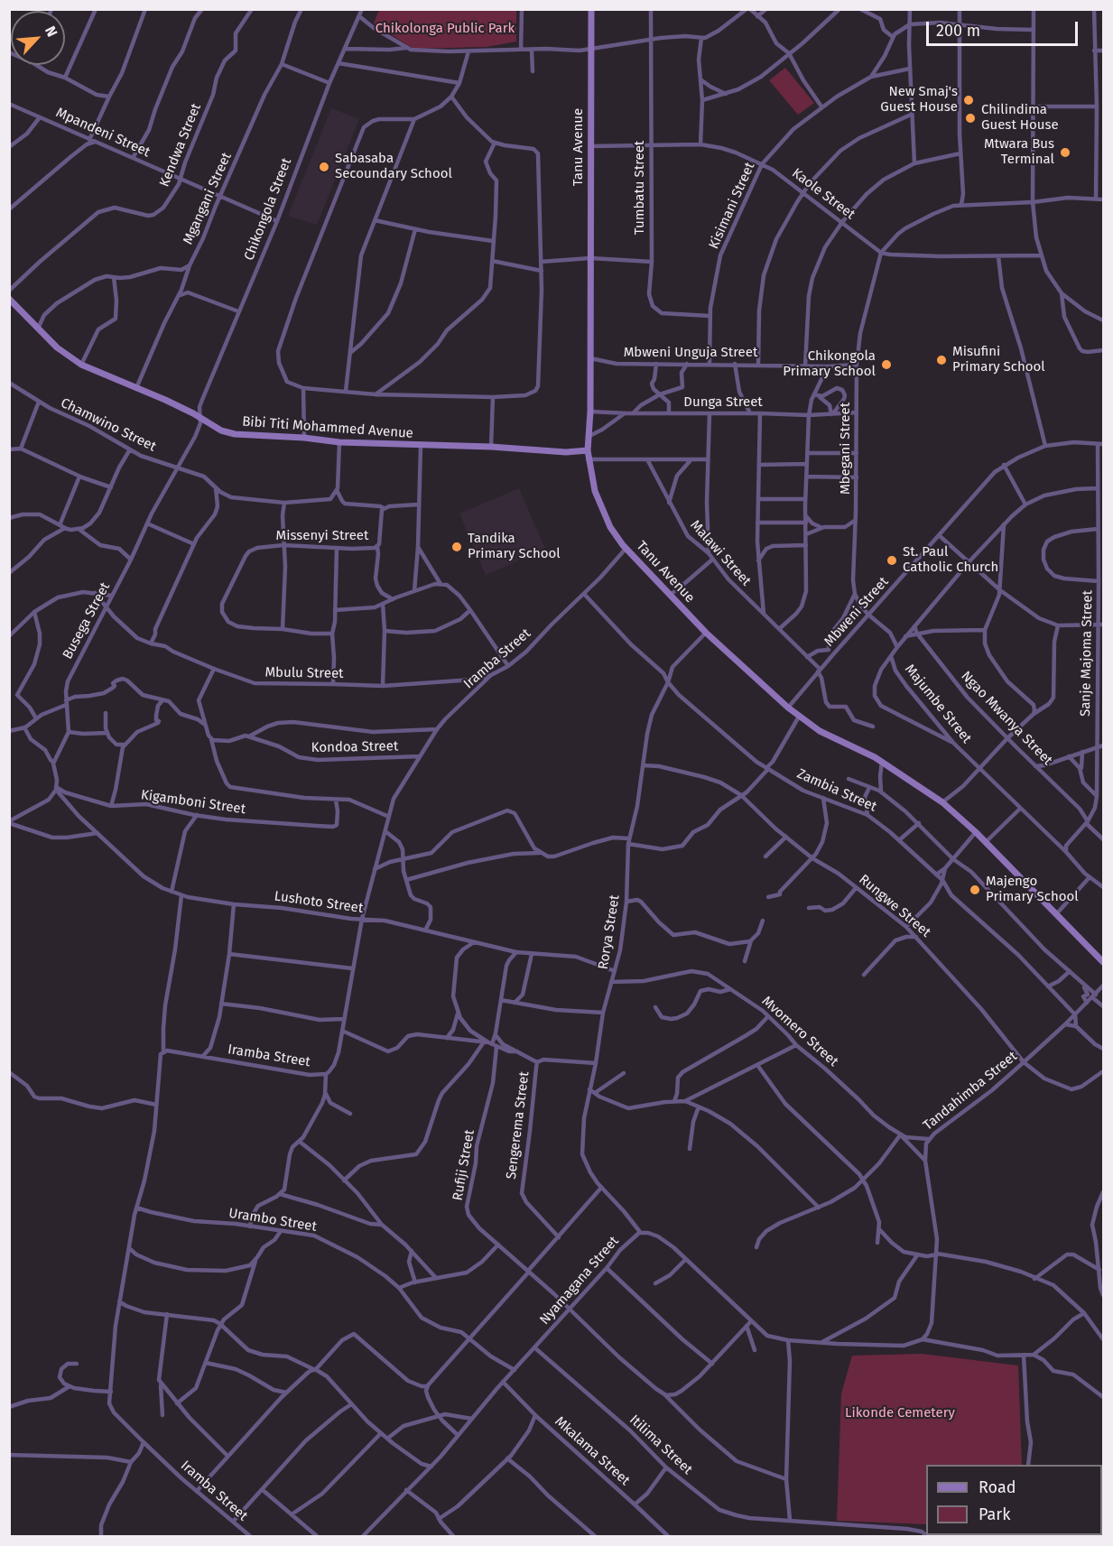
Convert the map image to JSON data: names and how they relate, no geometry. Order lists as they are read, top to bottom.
{
  "streets": {
    "street": [
      "Mpandeni Street",
      "Kendwa Street",
      "Tanu Avenue",
      "Tumbatu Street",
      "Kaole Street",
      "Mgangani Street",
      "Kisimani Street",
      "Chikongola Street",
      "Mbweni Unguja Street",
      "Dunga Street",
      "Chamwino Street",
      "Bibi Titi Mohammed Avenue",
      "Mbegani Street",
      "Missenyi Street",
      "Malawi Street",
      "Mbweni Street",
      "Busega Street",
      "Sanje Majoma Street",
      "Iramba Street",
      "Mbulu Street",
      "Majumbe Street",
      "Ngao Mwanya Street",
      "Kondoa Street",
      "Zambia Street",
      "Kigamboni Street",
      "Lushoto Street",
      "Rungwe Street",
      "Rorya Street",
      "Mvomero Street",
      "Tandahimba Street",
      "Sengerema Street",
      "Rufiji Street",
      "Urambo Street",
      "Nyamagana Street",
      "Itilima Street",
      "Mkalama Street"
    ]
  },
  "crossings": [
    ["Mpandeni Street", "Kendwa Street"],
    ["Mpandeni Street", "Mgangani Street"],
    ["Mpandeni Street", "Chikongola Street"],
    ["Tanu Avenue", "Kaole Street"],
    ["Tanu Avenue", "Mbweni Unguja Street"],
    ["Tanu Avenue", "Dunga Street"],
    ["Tanu Avenue", "Bibi Titi Mohammed Avenue"],
    ["Tanu Avenue", "Mbweni Street"],
    ["Tanu Avenue", "Iramba Street"],
    ["Tanu Avenue", "Rorya Street"],
    ["Tumbatu Street", "Kaole Street"],
    ["Tumbatu Street", "Kisimani Street"],
    ["Kaole Street", "Kisimani Street"],
    ["Kaole Street", "Mbegani Street"],
    ["Mgangani Street", "Bibi Titi Mohammed Avenue"],
    ["Kisimani Street", "Mbweni Unguja Street"],
    ["Chikongola Street", "Bibi Titi Mohammed Avenue"],
    ["Chikongola Street", "Busega Street"],
    ["Mbweni Unguja Street", "Mbegani Street"],
    ["Dunga Street", "Mbegani Street"],
    ["Chamwino Street", "Busega Street"],
    ["Bibi Titi Mohammed Avenue", "Busega Street"],
    ["Malawi Street", "Mbweni Street"],
    ["Mbweni Street", "Sanje Majoma Street"],
    ["Busega Street", "Mbulu Street"],
    ["Sanje Majoma Street", "Majumbe Street"],
    ["Sanje Majoma Street", "Ngao Mwanya Street"],
    ["Iramba Street", "Mbulu Street"],
    ["Iramba Street", "Kondoa Street"],
    ["Iramba Street", "Zambia Street"],
    ["Iramba Street", "Lushoto Street"],
    ["Iramba Street", "Urambo Street"],
    ["Majumbe Street", "Ngao Mwanya Street"],
    ["Zambia Street", "Rorya Street"],
    ["Zambia Street", "Tandahimba Street"],
    ["Kigamboni Street", "Lushoto Street"],
    ["Lushoto Street", "Rorya Street"],
    ["Lushoto Street", "Rufiji Street"],
    ["Rungwe Street", "Rorya Street"],
    ["Rungwe Street", "Tandahimba Street"],
    ["Rorya Street", "Mvomero Street"],
    ["Rorya Street", "Sengerema Street"],
    ["Rorya Street", "Nyamagana Street"],
    ["Mvomero Street", "Tandahimba Street"],
    ["Rufiji Street", "Nyamagana Street"],
    ["Urambo Street", "Nyamagana Street"],
    ["Nyamagana Street", "Itilima Street"],
    ["Nyamagana Street", "Mkalama Street"]
  ],
  "parks": ["Chikolonga Public Park", "Likonde Cemetery"],
  "places": [
    "New Smaj's Guest House",
    "Chilindima Guest House",
    "Mtwara Bus Terminal",
    "Sabasaba Secoundary School",
    "Misufini Primary School",
    "Chikongola Primary School",
    "Tandika Primary School",
    "St. Paul Catholic Church",
    "Majengo Primary School"
  ],
  "legend": ["Road", "Park"],
  "scale_bar": "200 m",
  "north": "top right"
}
